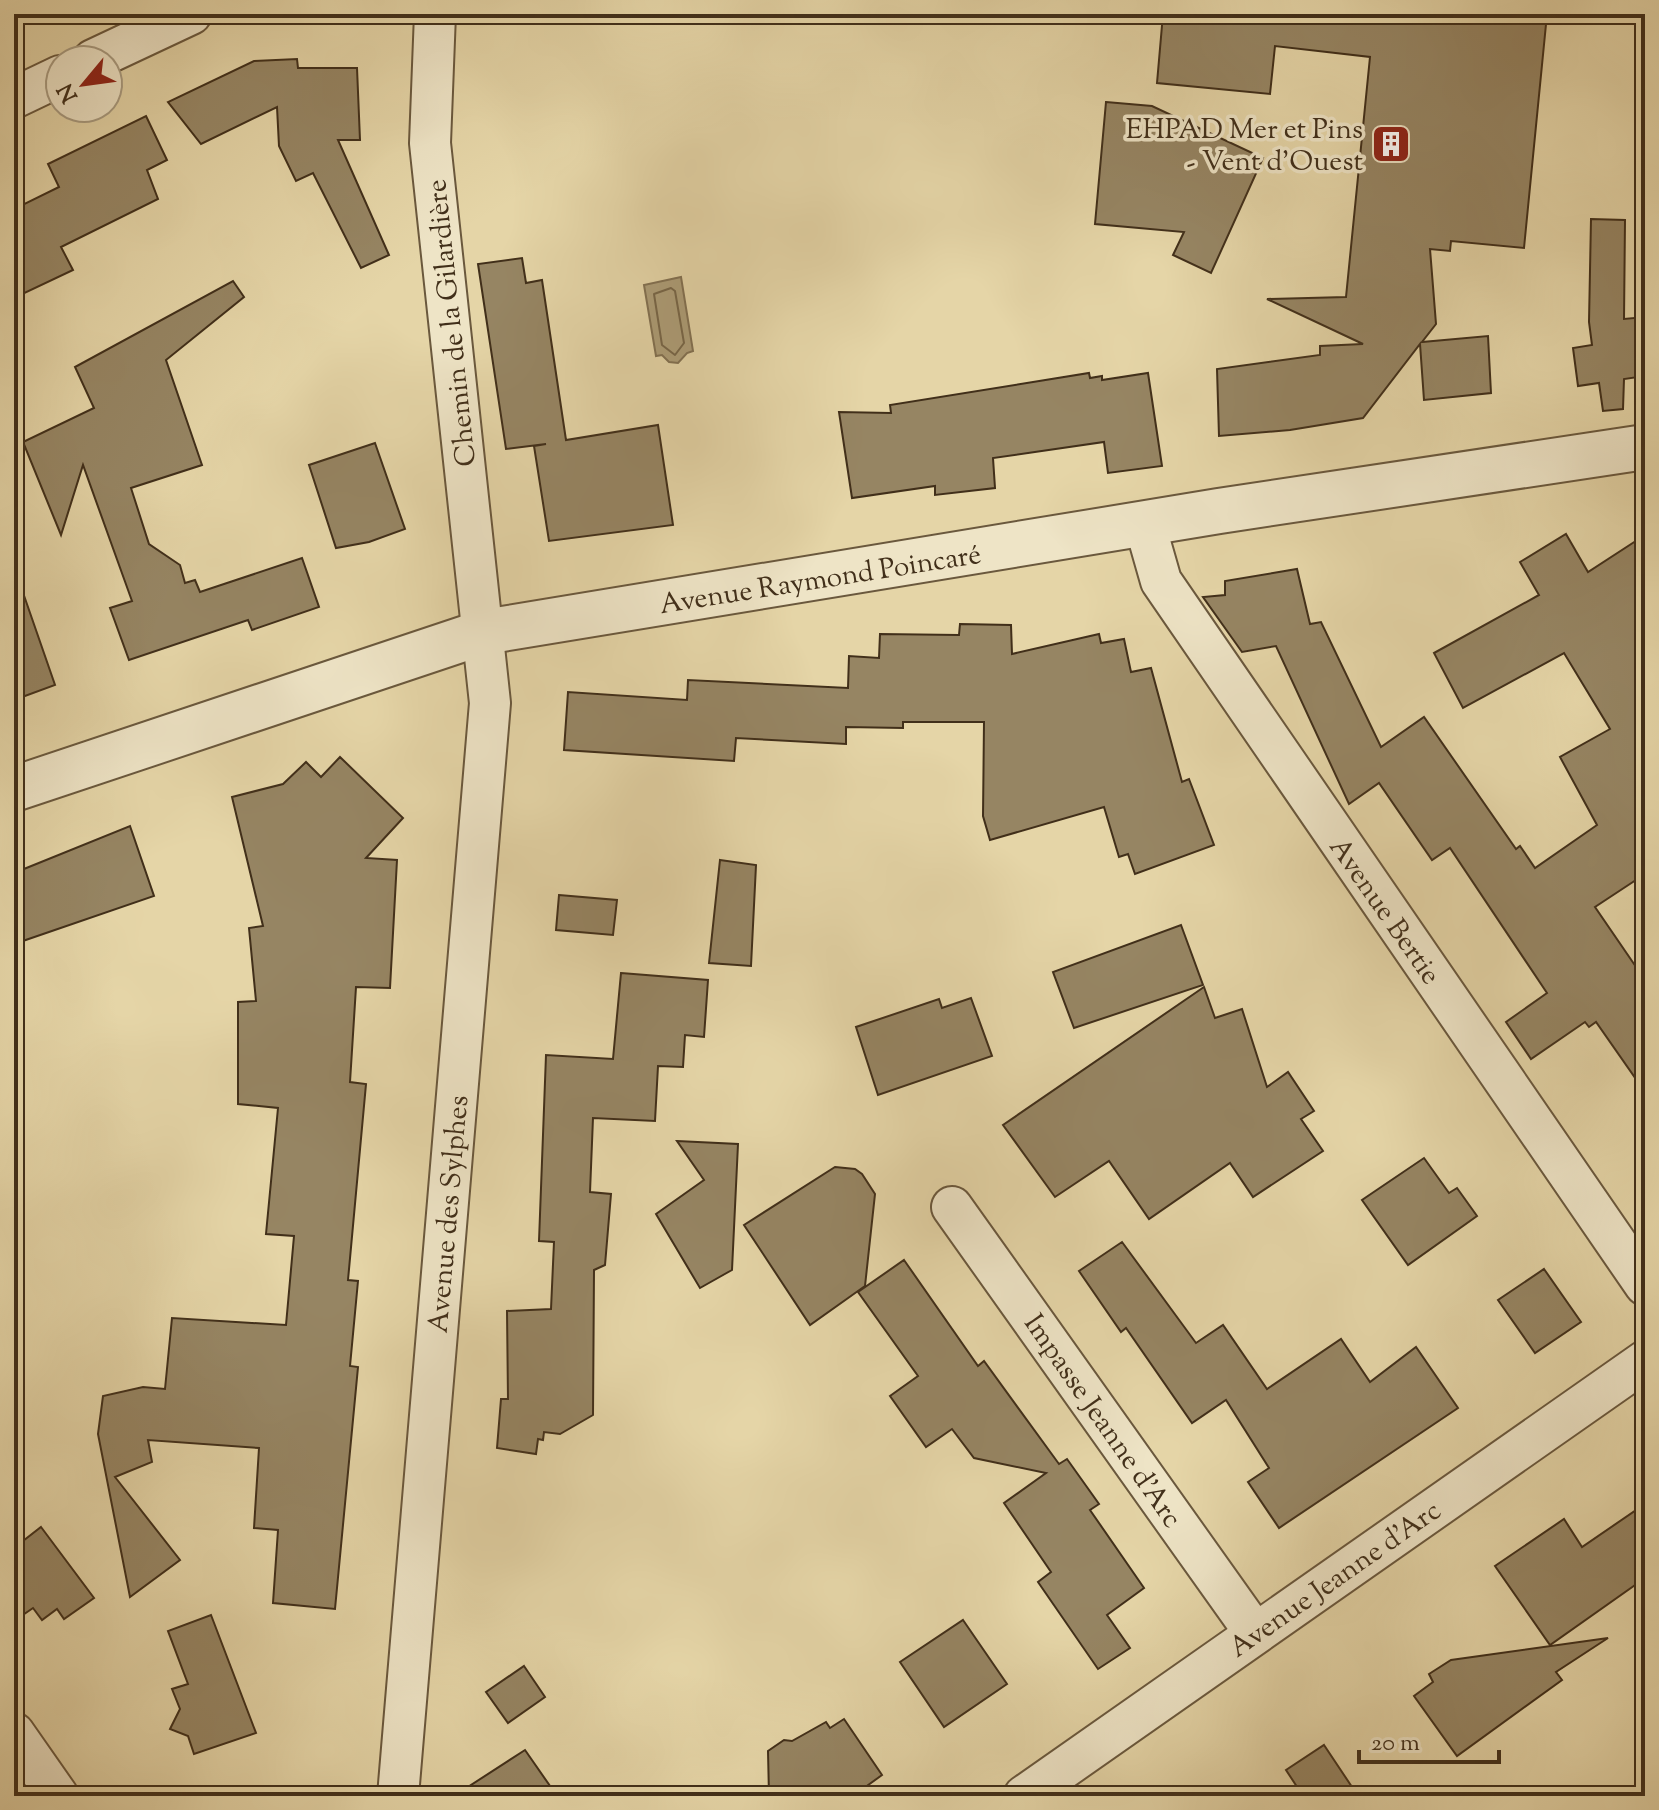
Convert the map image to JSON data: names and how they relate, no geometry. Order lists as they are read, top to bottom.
{
  "streets": {
    "street": [
      "Chemin de la Gilardière",
      "Avenue Raymond Poincaré",
      "Avenue Bertie",
      "Avenue des Sylphes",
      "Impasse Jeanne d'Arc",
      "Avenue Jeanne d'Arc"
    ]
  },
  "crossings": [
    ["Chemin de la Gilardière", "Avenue Raymond Poincaré"],
    ["Chemin de la Gilardière", "Avenue des Sylphes"],
    ["Avenue Raymond Poincaré", "Avenue Bertie"],
    ["Avenue Raymond Poincaré", "Avenue des Sylphes"],
    ["Impasse Jeanne d'Arc", "Avenue Jeanne d'Arc"]
  ],
  "places": {
    "building": ["EHPAD Mer et Pins - Vent d'Ouest"]
  },
  "scale_bar": "20 m",
  "north": "bottom left"
}
